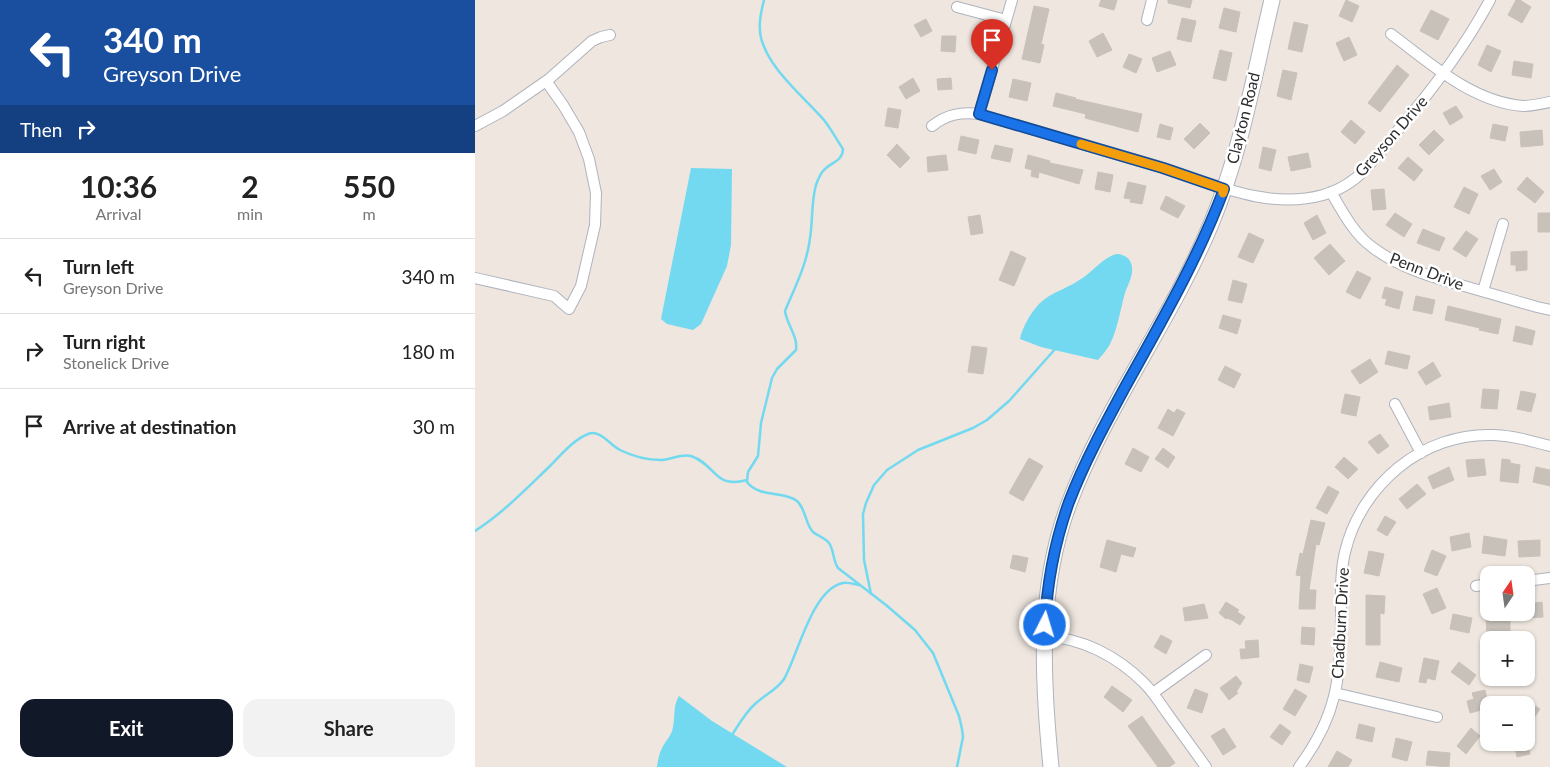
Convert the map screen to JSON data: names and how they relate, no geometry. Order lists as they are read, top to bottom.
{
  "streets": {
    "street": [
      "Clayton Road",
      "Greyson Drive",
      "Penn Drive",
      "Chadburn Drive"
    ]
  },
  "crossings": [
    ["Clayton Road", "Greyson Drive"],
    ["Greyson Drive", "Penn Drive"]
  ],
  "north": "top",
  "page": {
    "turn": ["340 m", "Greyson Drive"],
    "then": "Then",
    "eta": [
      "10:36",
      "Arrival",
      "2",
      "min",
      "550",
      "m"
    ],
    "list": [
      {
        "name": "Turn left",
        "note": "Greyson Drive",
        "value": "340 m"
      },
      {
        "name": "Turn right",
        "note": "Stonelick Drive",
        "value": "180 m"
      },
      {
        "name": "Arrive at destination",
        "value": "30 m"
      }
    ],
    "map_buttons": ["+", "−"],
    "buttons": ["Exit", "Share"]
  }
}
